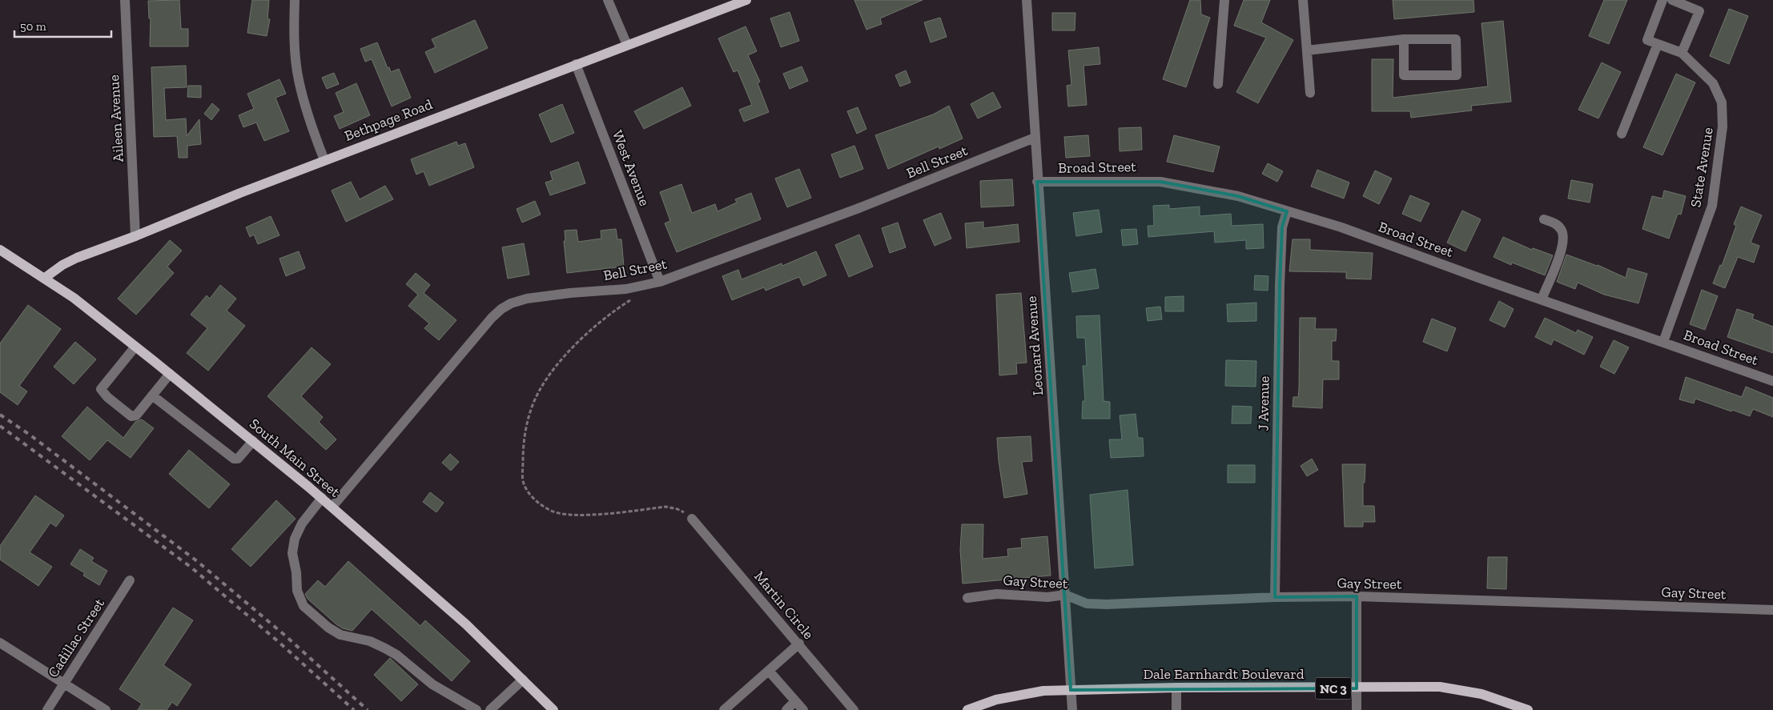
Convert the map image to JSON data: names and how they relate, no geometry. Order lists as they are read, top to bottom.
{
  "streets": {
    "main road": [
      "Bethpage Road",
      "South Main Street",
      "Dale Earnhardt Boulevard",
      "NC 3"
    ],
    "street": [
      "Aileen Avenue",
      "Bell Street",
      "Broad Street",
      "State Avenue",
      "West Avenue",
      "Leonard Avenue",
      "J Avenue",
      "Gay Street",
      "Martin Circle",
      "Cadillac Street"
    ]
  },
  "crossings": [
    ["Aileen Avenue", "Bethpage Road"],
    ["Bethpage Road", "West Avenue"],
    ["Bethpage Road", "South Main Street"],
    ["Bell Street", "West Avenue"],
    ["Bell Street", "Leonard Avenue"],
    ["Bell Street", "South Main Street"],
    ["Broad Street", "State Avenue"],
    ["Broad Street", "Leonard Avenue"],
    ["Broad Street", "J Avenue"],
    ["Leonard Avenue", "Gay Street"],
    ["Leonard Avenue", "Dale Earnhardt Boulevard"],
    ["J Avenue", "Gay Street"]
  ],
  "scale_bar": "50 m"
}
